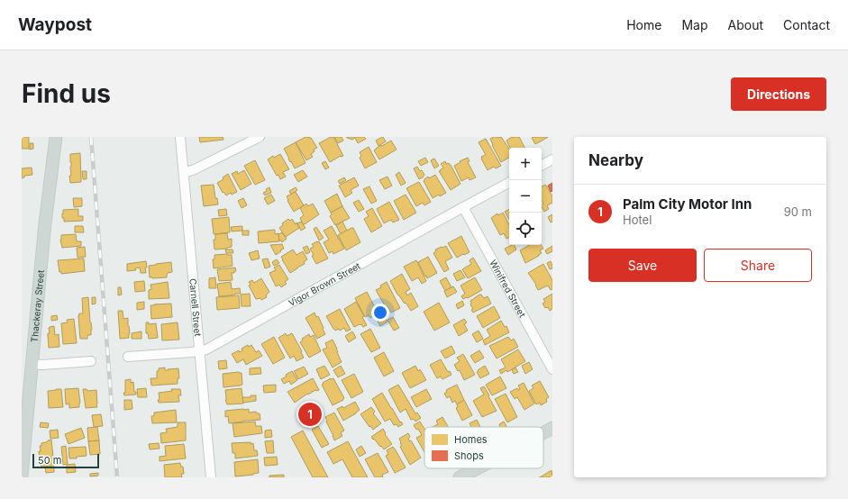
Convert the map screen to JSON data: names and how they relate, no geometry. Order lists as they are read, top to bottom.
{
  "streets": {
    "main road": ["Thackeray Street"],
    "street": ["Vigor Brown Street", "Winifred Street", "Carnell Street"]
  },
  "crossings": [
    ["Vigor Brown Street", "Winifred Street"],
    ["Vigor Brown Street", "Carnell Street"]
  ],
  "legend": ["Homes", "Shops"],
  "scale_bar": "50 m",
  "page": {
    "header": "Waypost",
    "nav": [
      "Home",
      "Map",
      "About",
      "Contact"
    ],
    "buttons": [
      "Directions",
      ["Save", "Share"]
    ],
    "title": "Find us",
    "heading": "Nearby",
    "map_buttons": ["+", "−"],
    "list": [
      {
        "mark": "1",
        "name": "Palm City Motor Inn",
        "note": "Hotel",
        "value": "90 m"
      }
    ],
    "pins": "1",
    "scale": "50 m"
  }
}
